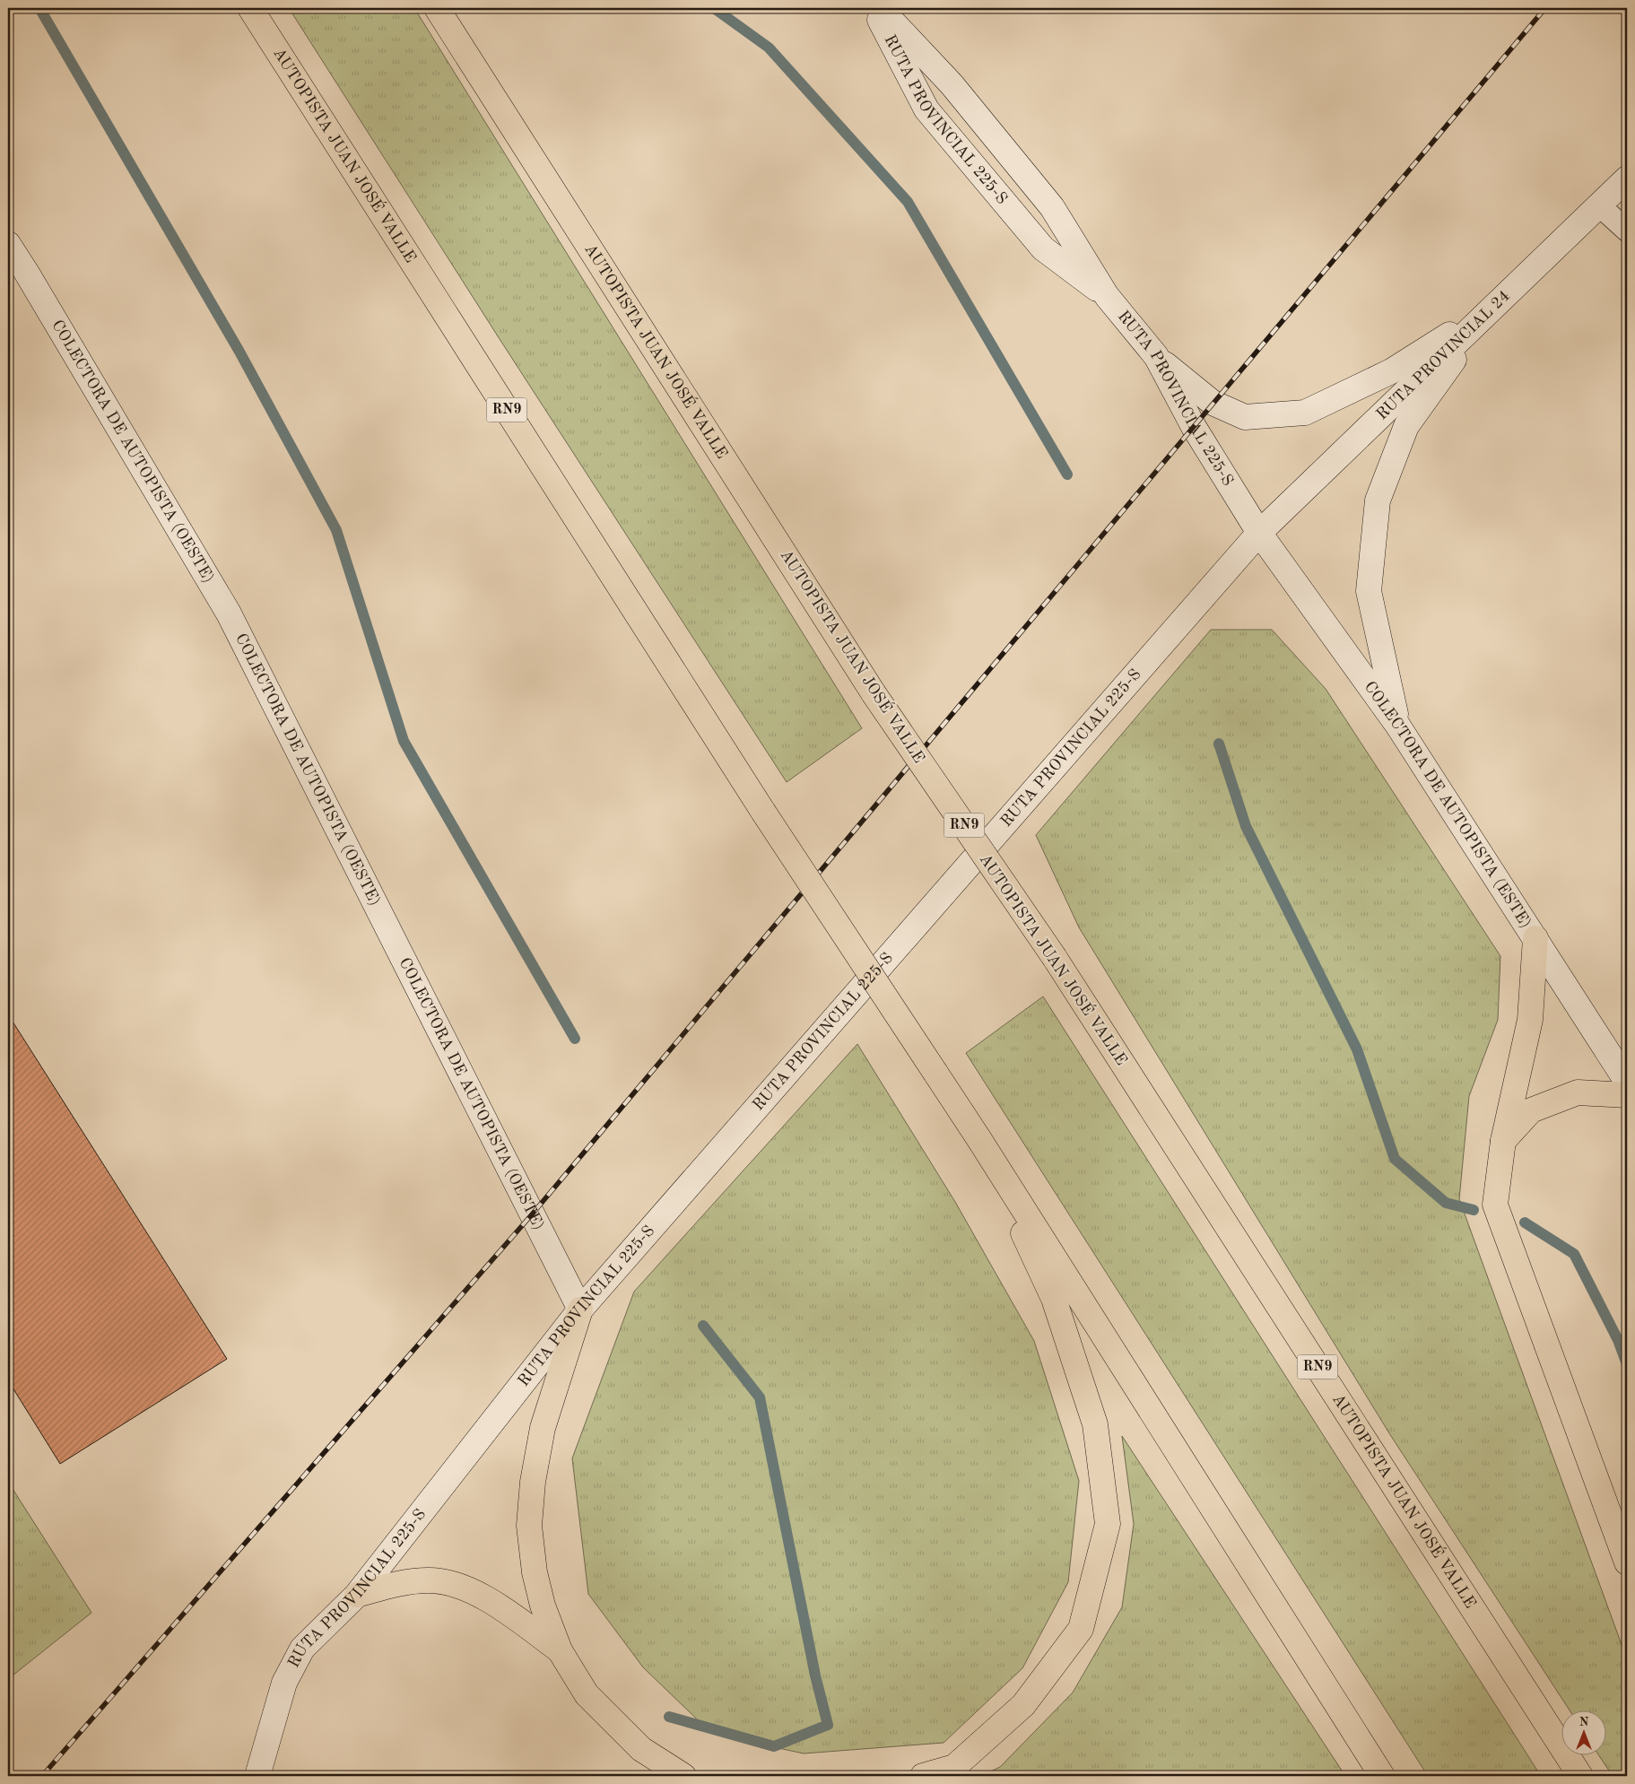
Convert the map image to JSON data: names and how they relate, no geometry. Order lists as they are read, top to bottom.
{
  "streets": {
    "highway": ["AUTOPISTA JUAN JOSÉ VALLE", "RN9"],
    "main road": [
      "RUTA PROVINCIAL 225-S",
      "RUTA PROVINCIAL 24",
      "COLECTORA DE AUTOPISTA (OESTE)",
      "COLECTORA DE AUTOPISTA (ESTE)"
    ]
  },
  "crossings": [
    ["RUTA PROVINCIAL 225-S", "RUTA PROVINCIAL 24"],
    ["RUTA PROVINCIAL 225-S", "COLECTORA DE AUTOPISTA (OESTE)"],
    ["RUTA PROVINCIAL 225-S", "COLECTORA DE AUTOPISTA (ESTE)"],
    ["RUTA PROVINCIAL 24", "COLECTORA DE AUTOPISTA (ESTE)"]
  ],
  "north": "top"
}
